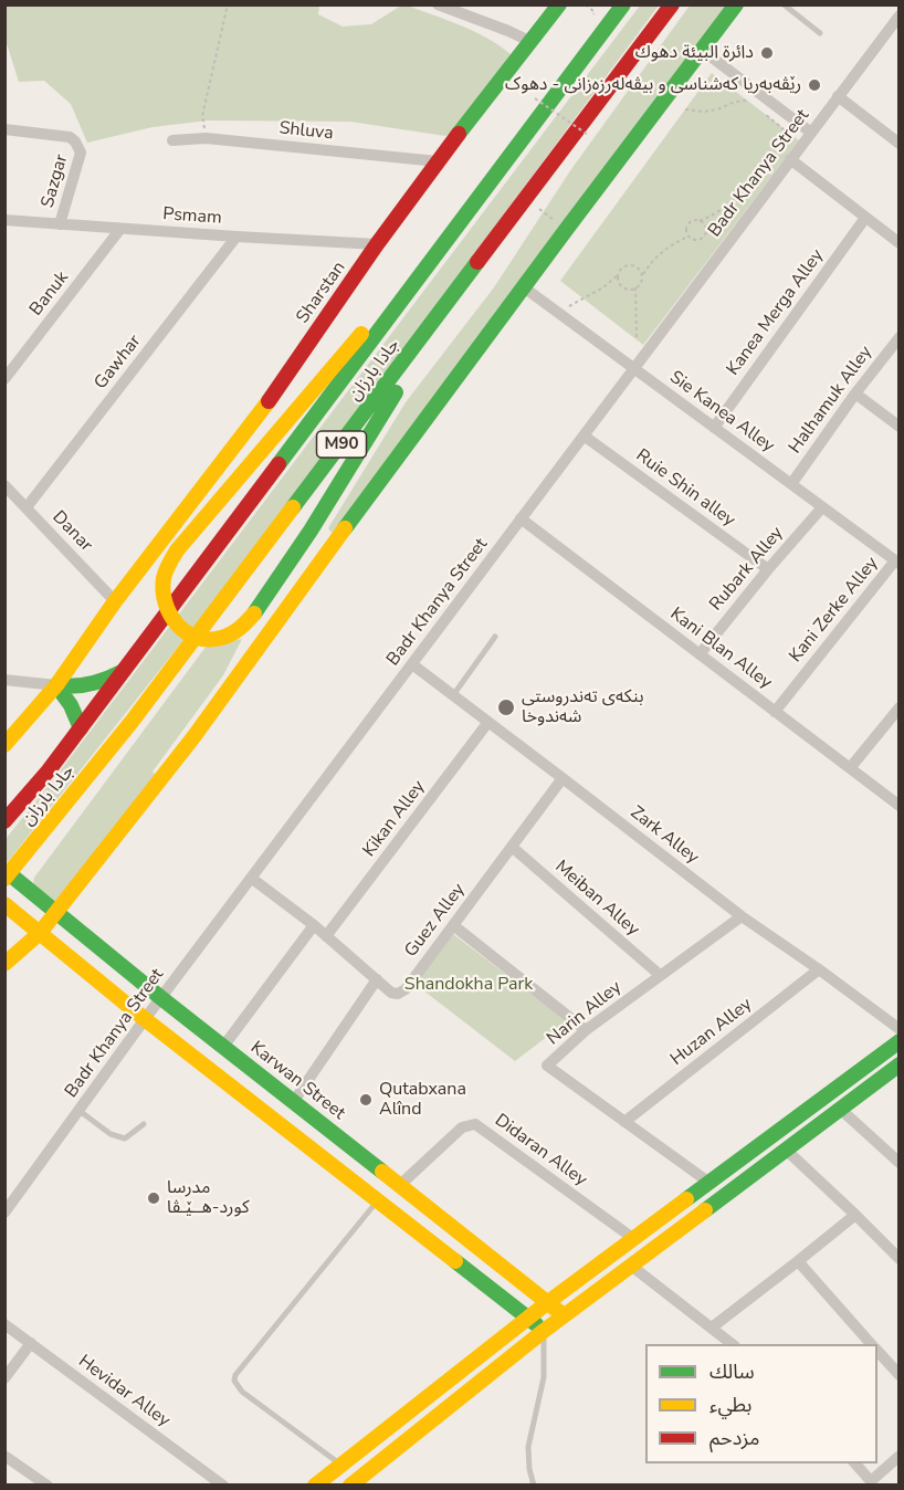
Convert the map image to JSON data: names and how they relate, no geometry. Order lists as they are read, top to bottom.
{
  "streets": {
    "main road": [
      "Sharstan",
      "جادا بارزان",
      "M90",
      "Karwan Street"
    ],
    "street": [
      "Shluva",
      "Badr Khanya Street",
      "Sazgar",
      "Psmam",
      "Banuk",
      "Kanea Merga Alley",
      "Gawhar",
      "Halhamuk Alley",
      "Sie Kanea Alley",
      "Ruie Shin alley",
      "Danar",
      "Rubark Alley",
      "Kani Zerke Alley",
      "Kani Blan Alley",
      "Kikan Alley",
      "Zark Alley",
      "Meiban Alley",
      "Guez Alley",
      "Narin Alley",
      "Huzan Alley",
      "Didaran Alley",
      "Hevidar Alley"
    ]
  },
  "crossings": [
    ["Shluva", "Sharstan"],
    ["Badr Khanya Street", "Sie Kanea Alley"],
    ["Badr Khanya Street", "Ruie Shin alley"],
    ["Badr Khanya Street", "Kani Blan Alley"],
    ["Badr Khanya Street", "Zark Alley"],
    ["Badr Khanya Street", "Guez Alley"],
    ["Badr Khanya Street", "Karwan Street"],
    ["Sazgar", "Psmam"],
    ["Psmam", "Sharstan"],
    ["Psmam", "Banuk"],
    ["Psmam", "Gawhar"],
    ["Sharstan", "Danar"],
    ["Kanea Merga Alley", "Sie Kanea Alley"],
    ["Gawhar", "Danar"],
    ["جادا بارزان", "Karwan Street"],
    ["Halhamuk Alley", "Sie Kanea Alley"],
    ["Sie Kanea Alley", "Rubark Alley"],
    ["Sie Kanea Alley", "Kani Zerke Alley"],
    ["Ruie Shin alley", "Rubark Alley"],
    ["Rubark Alley", "Kani Blan Alley"],
    ["Kani Zerke Alley", "Kani Blan Alley"],
    ["Kikan Alley", "Zark Alley"],
    ["Kikan Alley", "Guez Alley"],
    ["Zark Alley", "Guez Alley"],
    ["Zark Alley", "Narin Alley"],
    ["Zark Alley", "Huzan Alley"],
    ["Meiban Alley", "Guez Alley"],
    ["Meiban Alley", "Narin Alley"],
    ["Narin Alley", "Huzan Alley"],
    ["Karwan Street", "Didaran Alley"]
  ],
  "parks": ["Shandokha Park"],
  "places": [
    "دائرة البيئة دهوك",
    "رێڤەبەریا کەشناسی و بیڤەلەرزەزانی - دهوک",
    "بنکەی تەندروستی شەندوخا",
    "Qutabxana Alînd",
    "مدرسا كورد-هــێـڤا"
  ],
  "legend": ["سالك", "بطيء", "مزدحم"]
}
